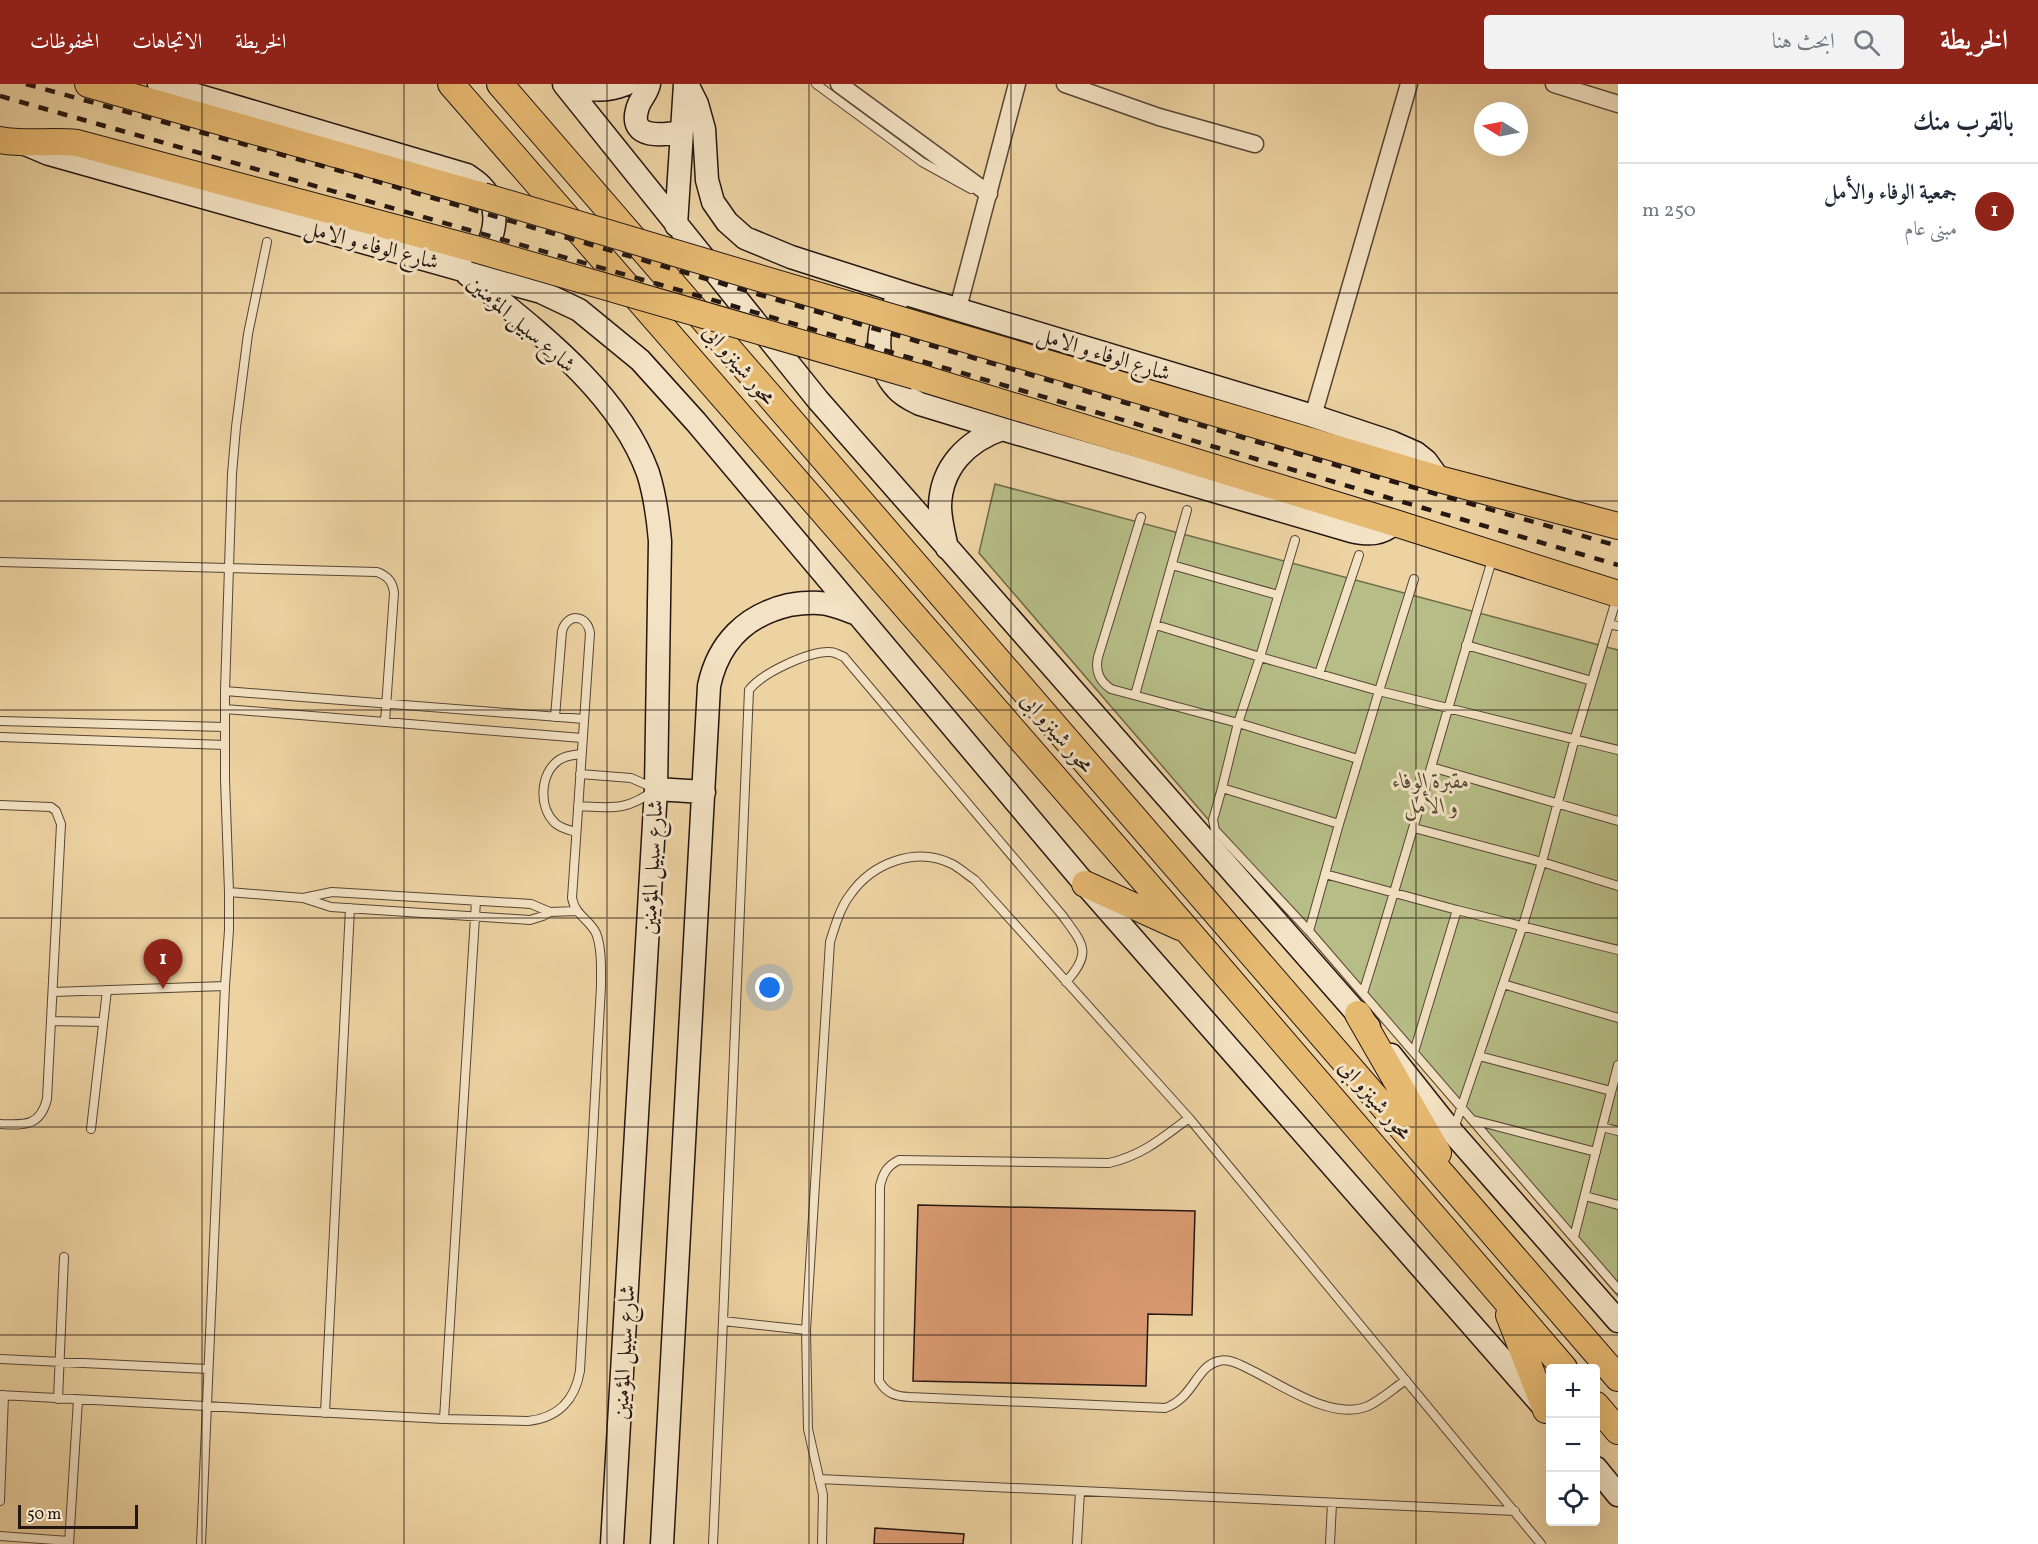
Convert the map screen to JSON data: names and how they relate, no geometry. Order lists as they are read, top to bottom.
{
  "streets": {
    "main road": ["محور شينزو ابى"],
    "street": ["شارع الوفاء و الامل", "شارع سبيل المؤمنين"]
  },
  "crossings": [
    ["شارع الوفاء و الامل", "شارع سبيل المؤمنين"]
  ],
  "parks": ["مقبرة الوفاء و الأمل"],
  "scale_bar": "50 m",
  "north": "left",
  "page": {
    "header": "الخريطة",
    "search": "ابحث هنا",
    "nav": ["الخريطة", "الاتجاهات", "المحفوظات"],
    "heading": "بالقرب منك",
    "list": [
      {
        "mark": "1",
        "name": "جمعية الوفاء والأمل",
        "note": "مبنى عام",
        "value": "250 m"
      }
    ],
    "pins": "1",
    "map_buttons": ["+", "−"],
    "scale": "50 m"
  }
}
